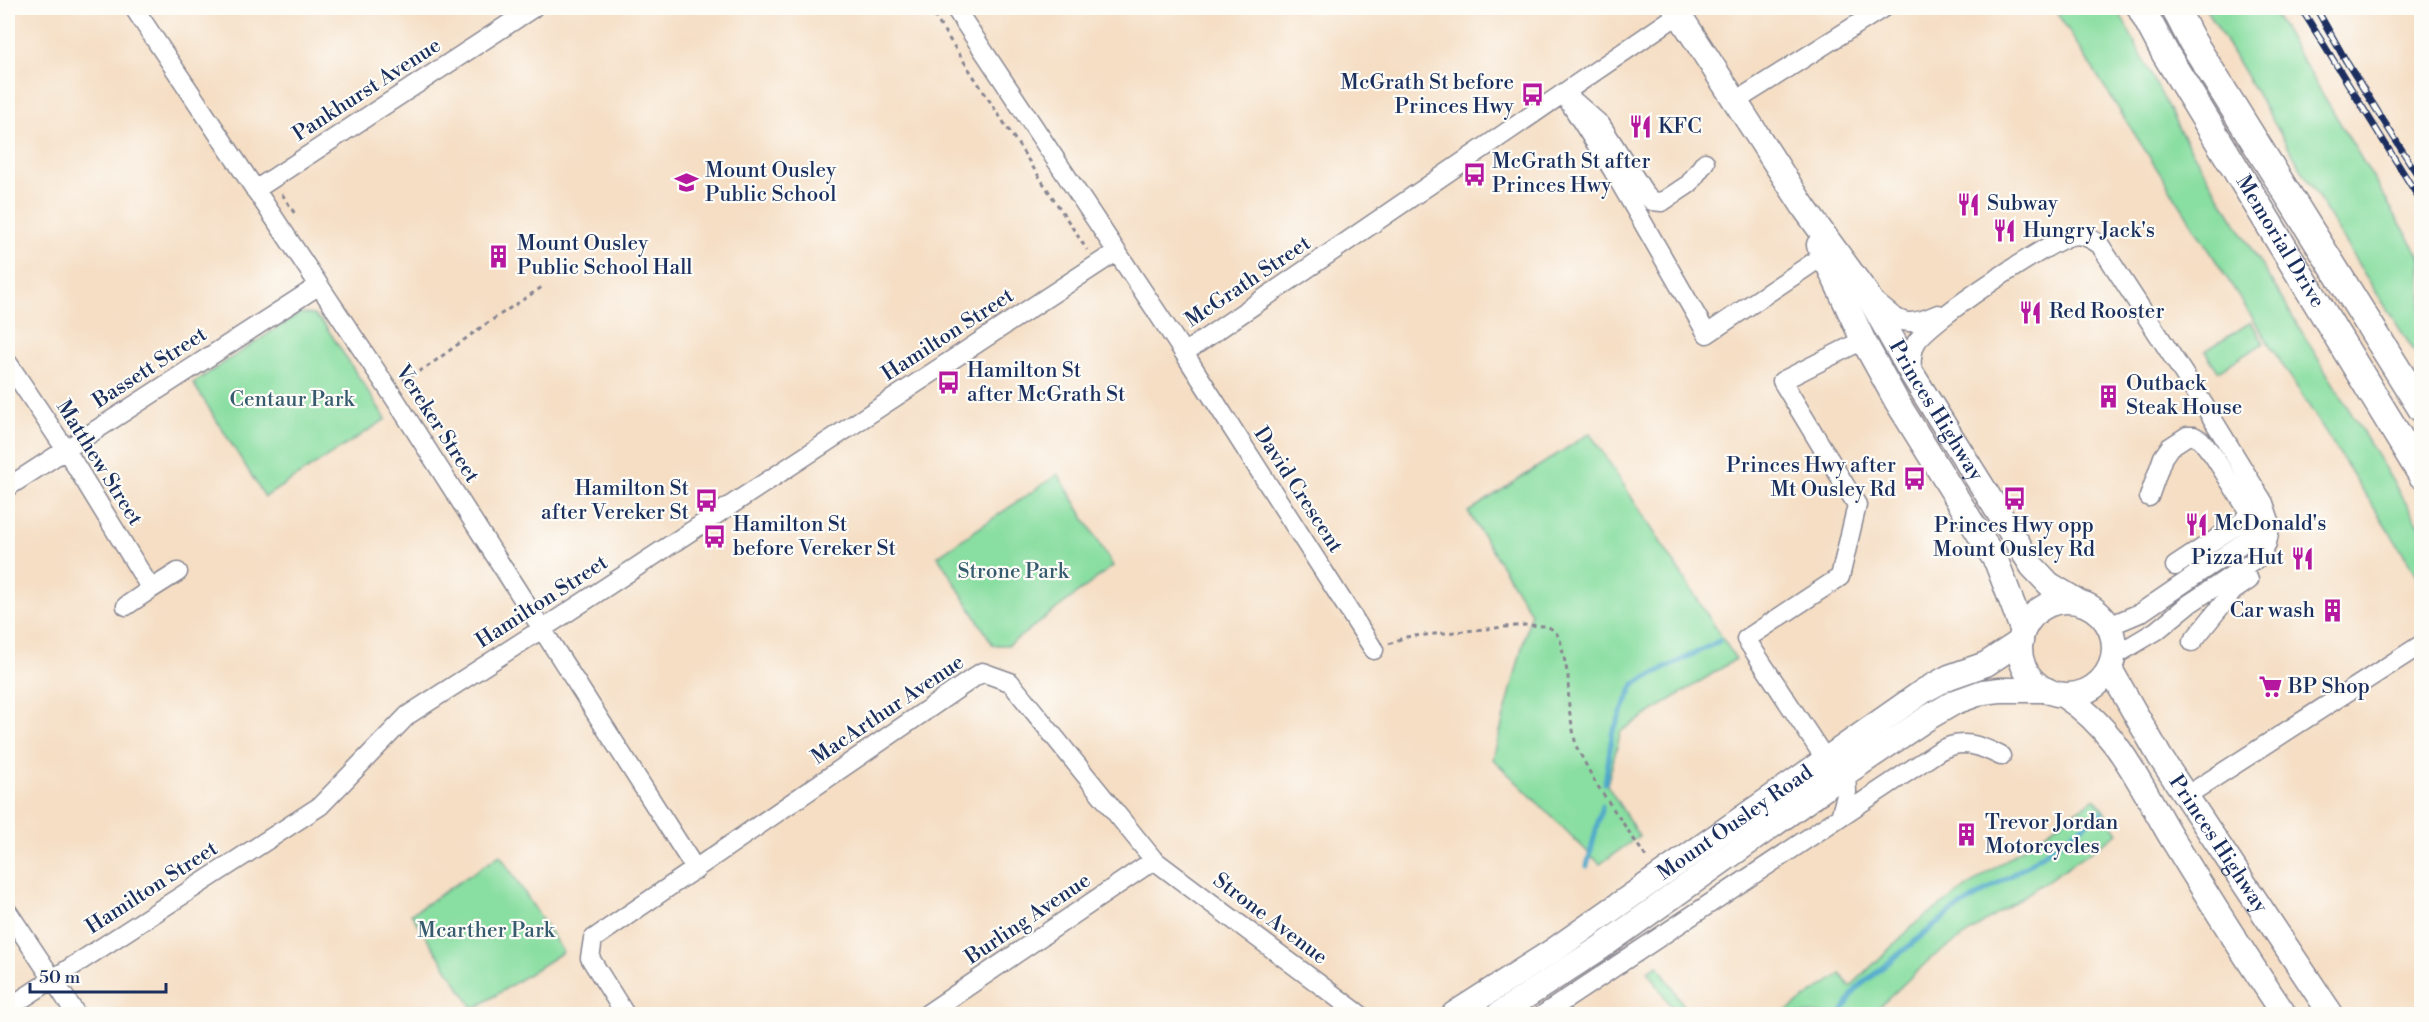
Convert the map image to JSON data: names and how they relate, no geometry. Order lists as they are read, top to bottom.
{
  "streets": {
    "highway": ["Memorial Drive"],
    "main road": ["Princes Highway", "Mount Ousley Road"],
    "street": [
      "Pankhurst Avenue",
      "McGrath Street",
      "Hamilton Street",
      "Bassett Street",
      "Vereker Street",
      "Matthew Street",
      "David Crescent",
      "MacArthur Avenue",
      "Burling Avenue",
      "Strone Avenue"
    ]
  },
  "crossings": [
    ["Pankhurst Avenue", "Vereker Street"],
    ["McGrath Street", "Hamilton Street"],
    ["McGrath Street", "Princes Highway"],
    ["McGrath Street", "David Crescent"],
    ["Hamilton Street", "Vereker Street"],
    ["Bassett Street", "Vereker Street"],
    ["Bassett Street", "Matthew Street"],
    ["Princes Highway", "Mount Ousley Road"],
    ["Vereker Street", "MacArthur Avenue"],
    ["MacArthur Avenue", "Burling Avenue"],
    ["MacArthur Avenue", "Strone Avenue"],
    ["Burling Avenue", "Strone Avenue"]
  ],
  "parks": ["Centaur Park", "Strone Park", "Mcarther Park"],
  "places": {
    "bus stop": [
      "McGrath St before Princes Hwy",
      "McGrath St after Princes Hwy",
      "Hamilton St after McGrath St",
      "Princes Hwy after Mt Ousley Rd",
      "Princes Hwy opp Mount Ousley Rd",
      "Hamilton St after Vereker St",
      "Hamilton St before Vereker St"
    ],
    "restaurant": [
      "KFC",
      "Subway",
      "Hungry Jack's",
      "Red Rooster",
      "McDonald's",
      "Pizza Hut"
    ],
    "school or university": ["Mount Ousley Public School"],
    "building": [
      "Mount Ousley Public School Hall",
      "Outback Steak House",
      "Car wash",
      "Trevor Jordan Motorcycles"
    ],
    "supermarket": ["BP Shop"]
  },
  "scale_bar": "50 m"
}
